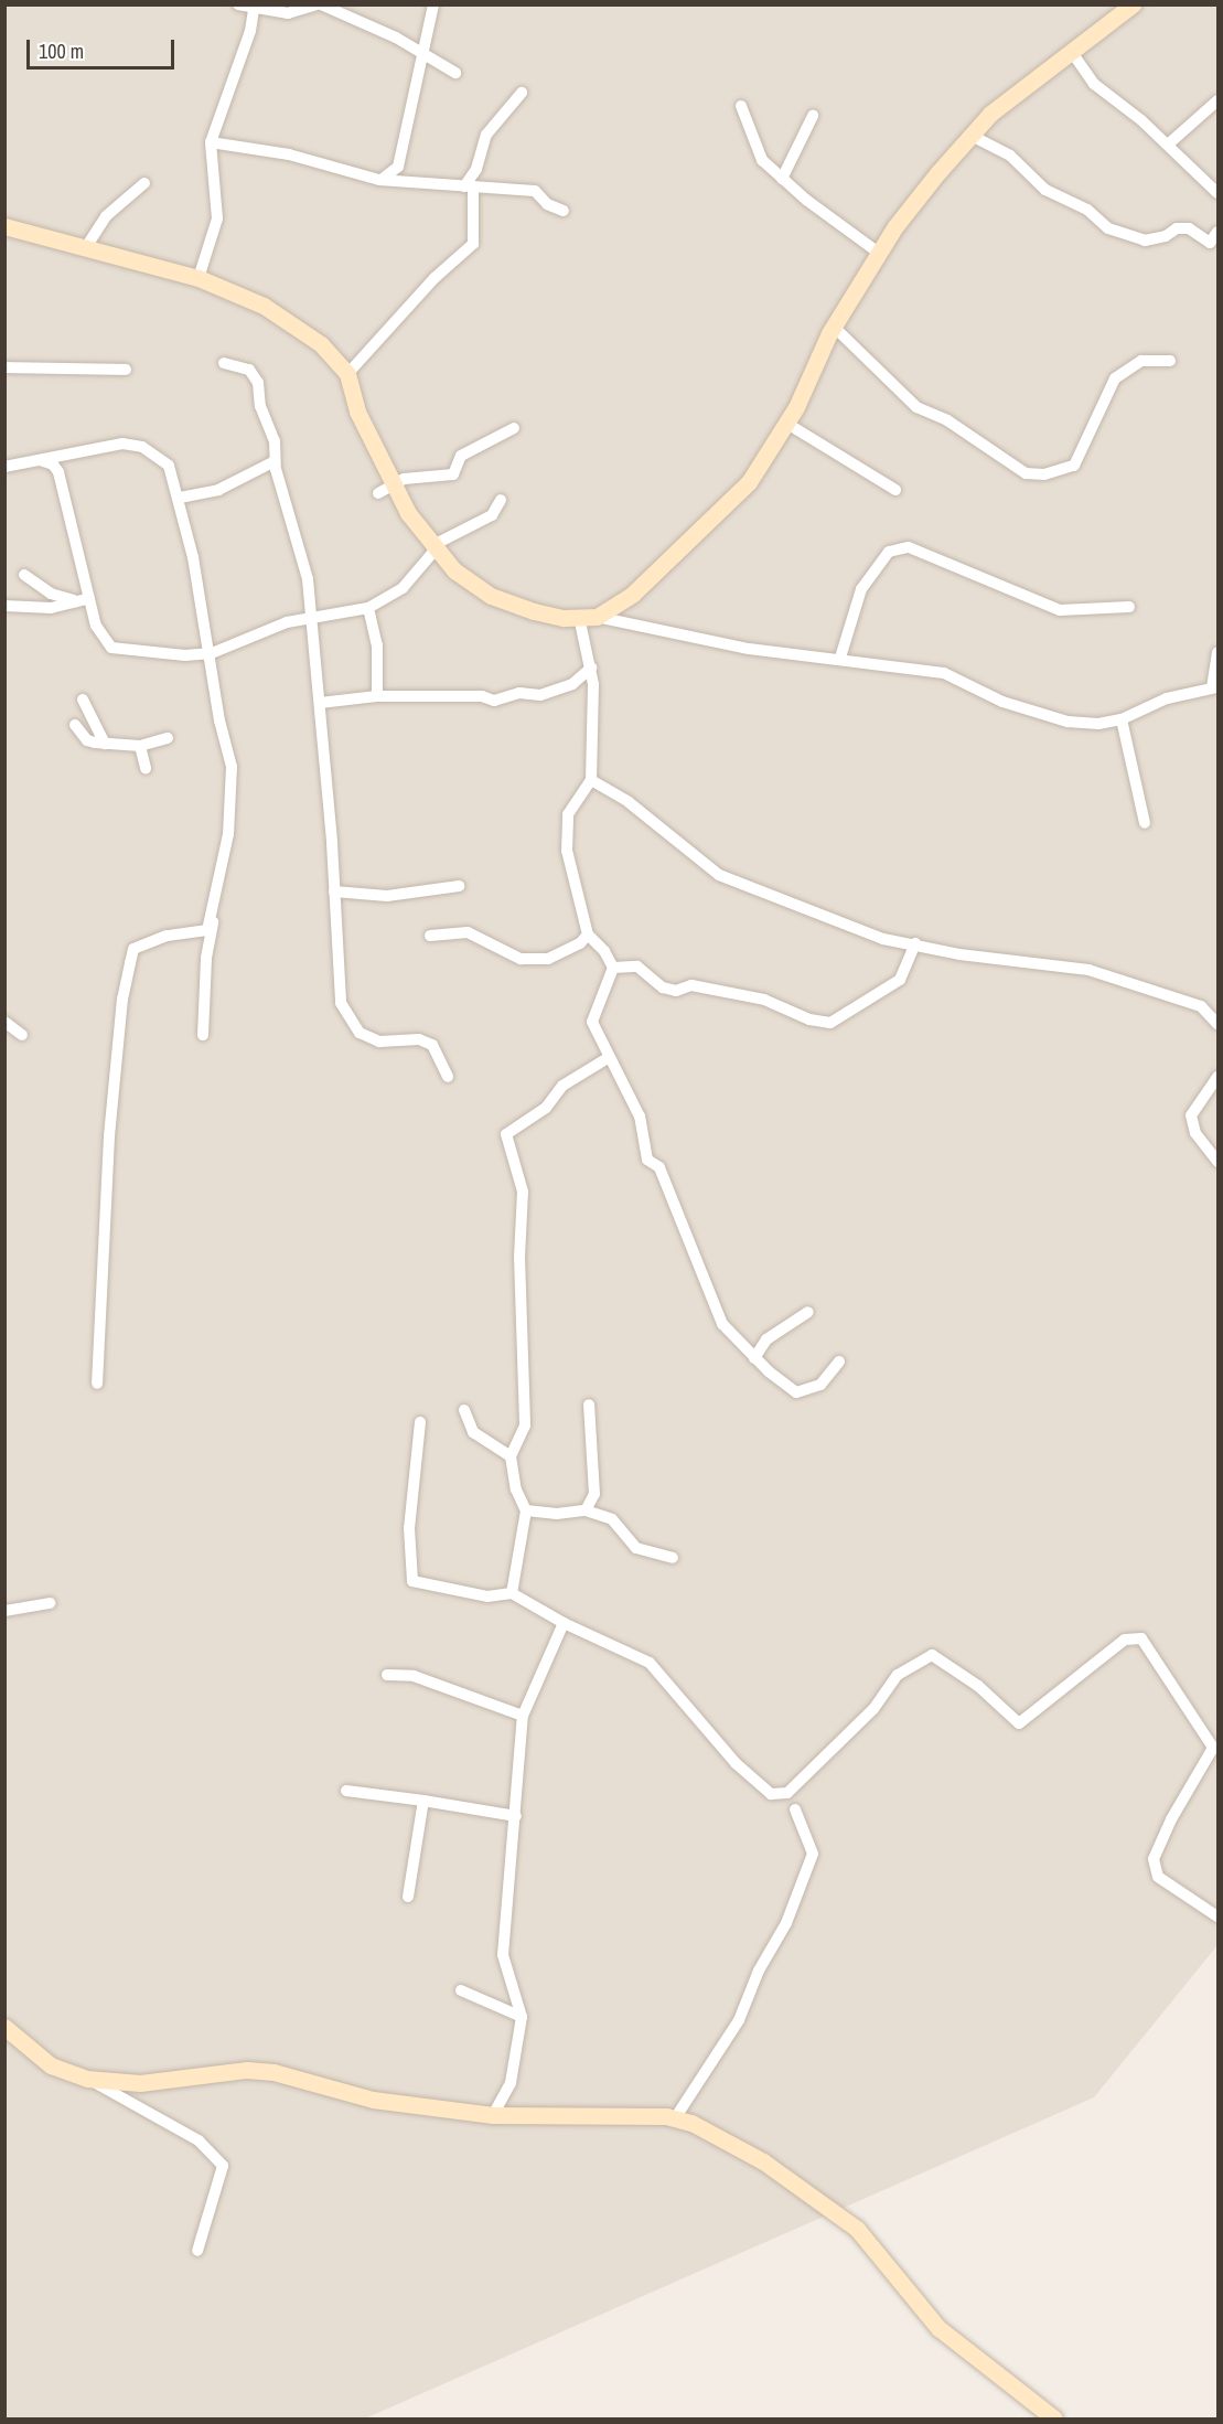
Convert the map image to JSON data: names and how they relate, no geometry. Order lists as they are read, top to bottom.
{
  "scale_bar": "100 m"
}
